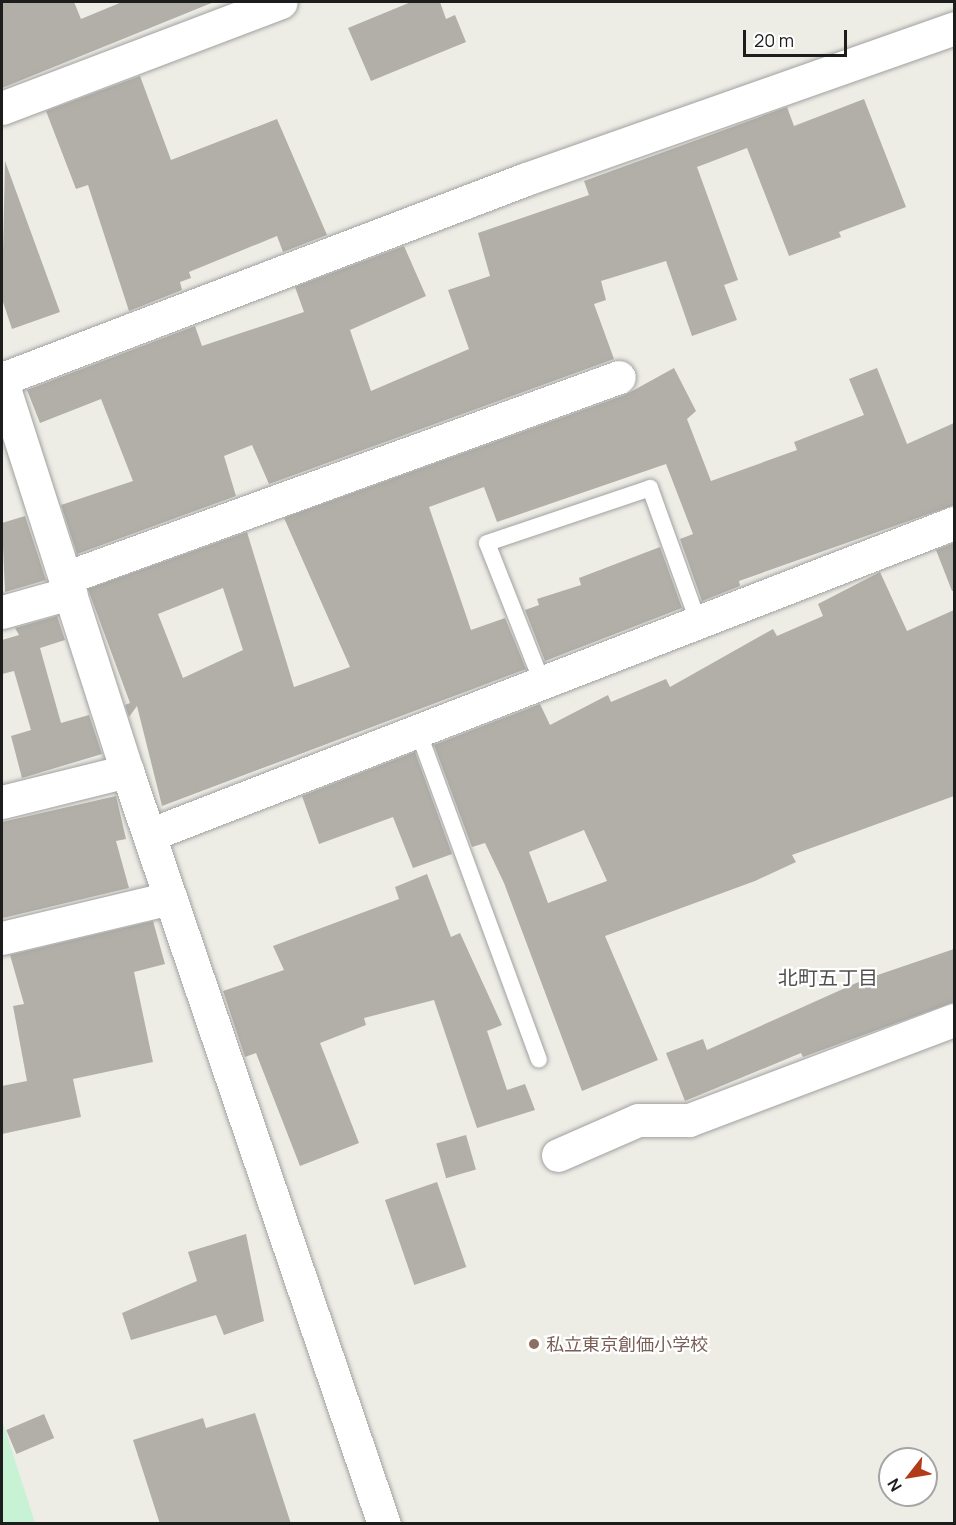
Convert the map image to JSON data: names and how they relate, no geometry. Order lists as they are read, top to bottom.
{
  "districts": ["北町五丁目"],
  "places": ["私立東京創価小学校"],
  "scale_bar": "20 m",
  "north": "bottom left"
}
